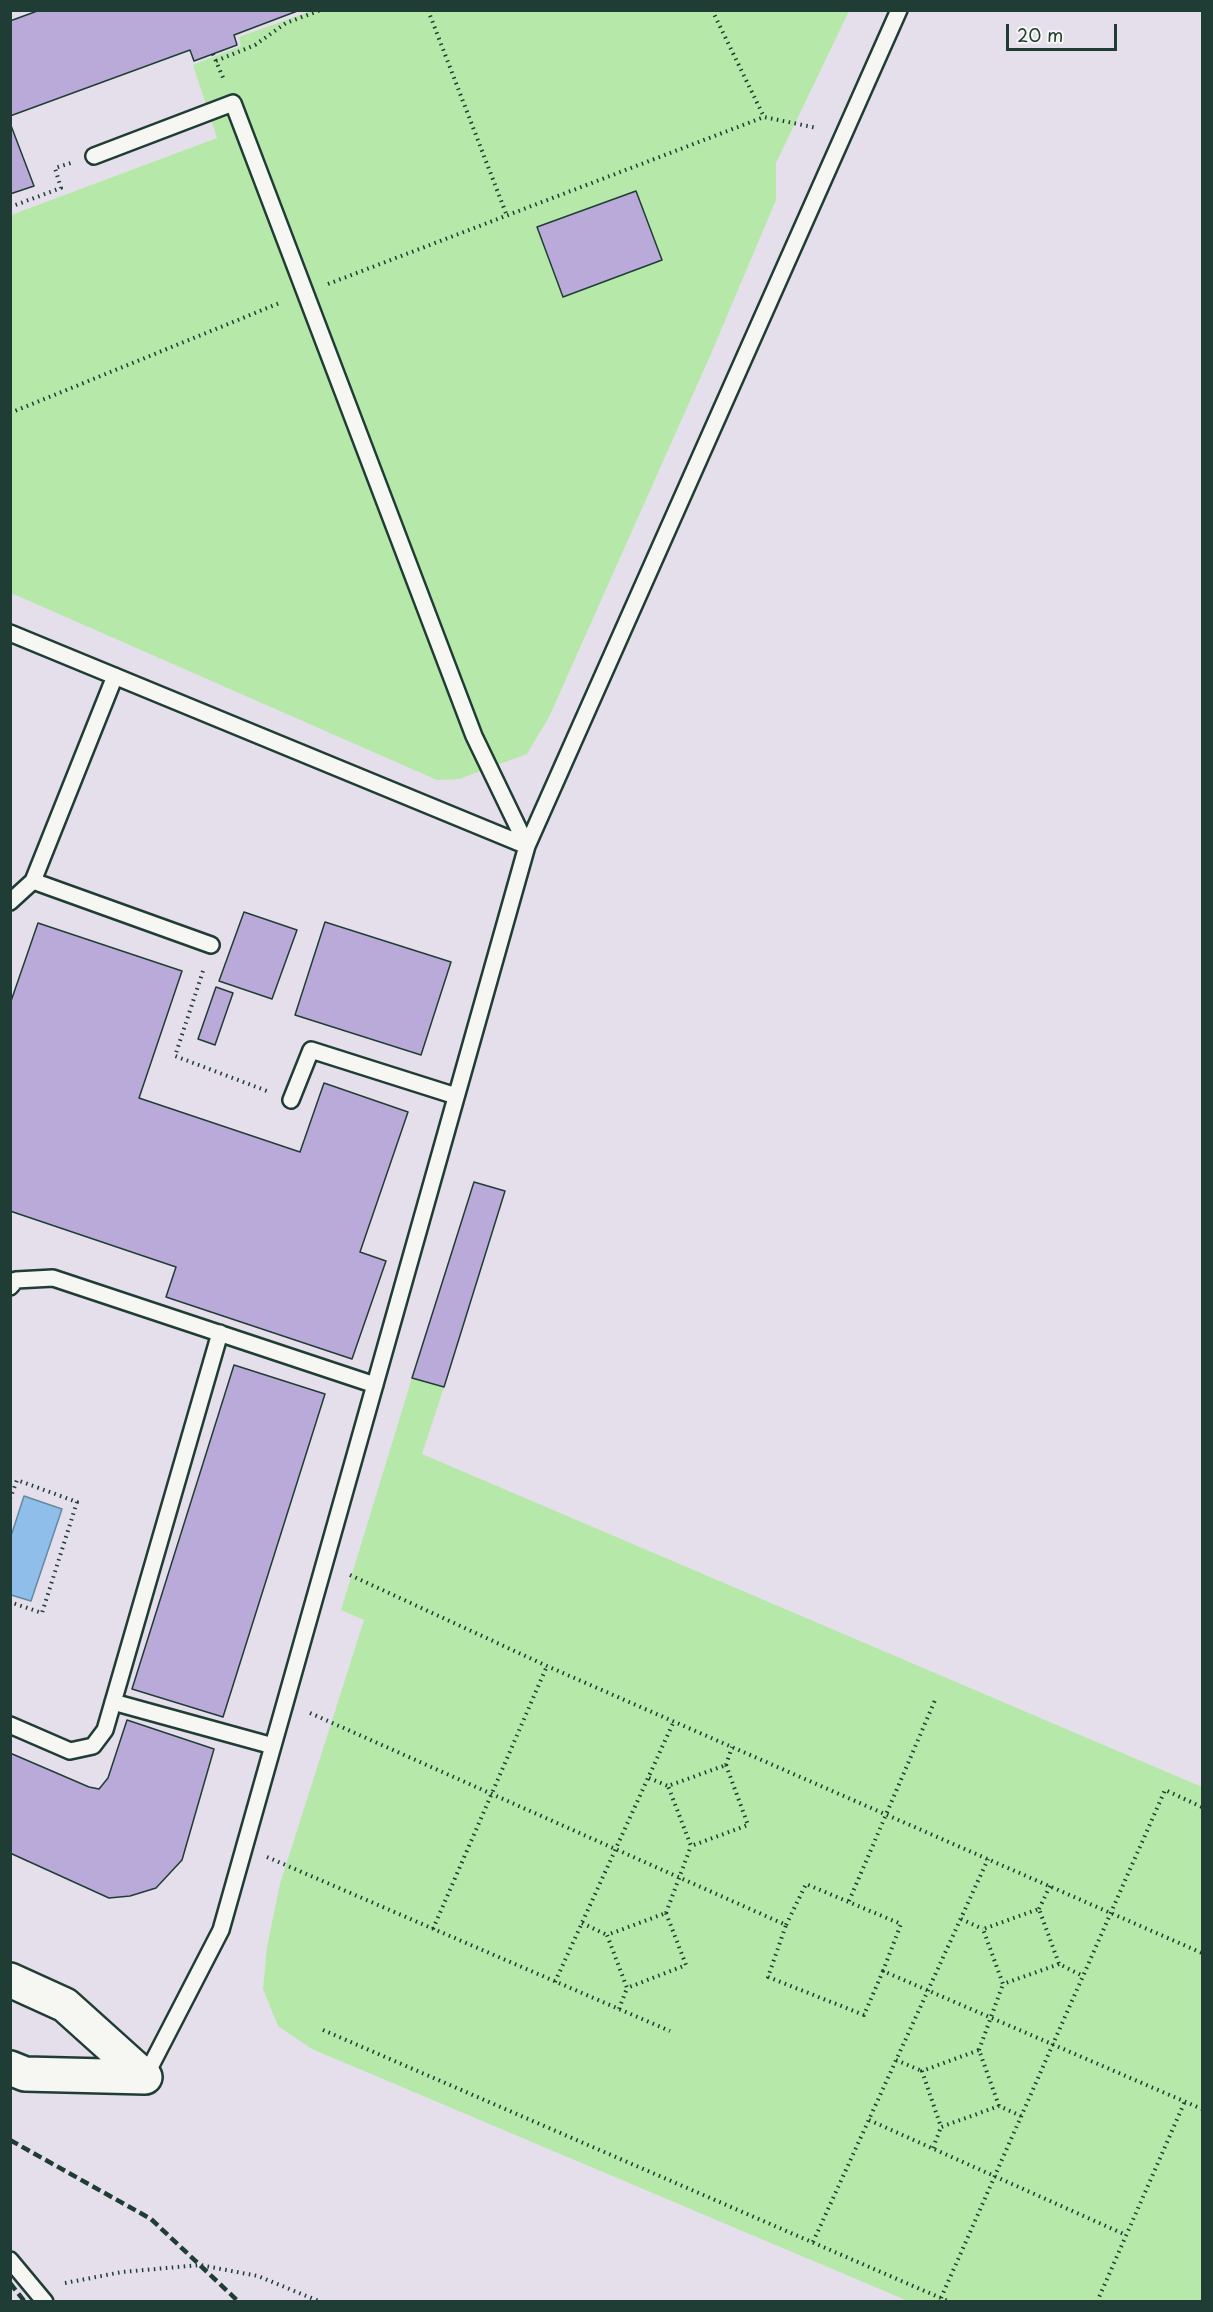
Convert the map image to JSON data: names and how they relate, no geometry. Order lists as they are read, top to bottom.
{
  "scale_bar": "20 m"
}
